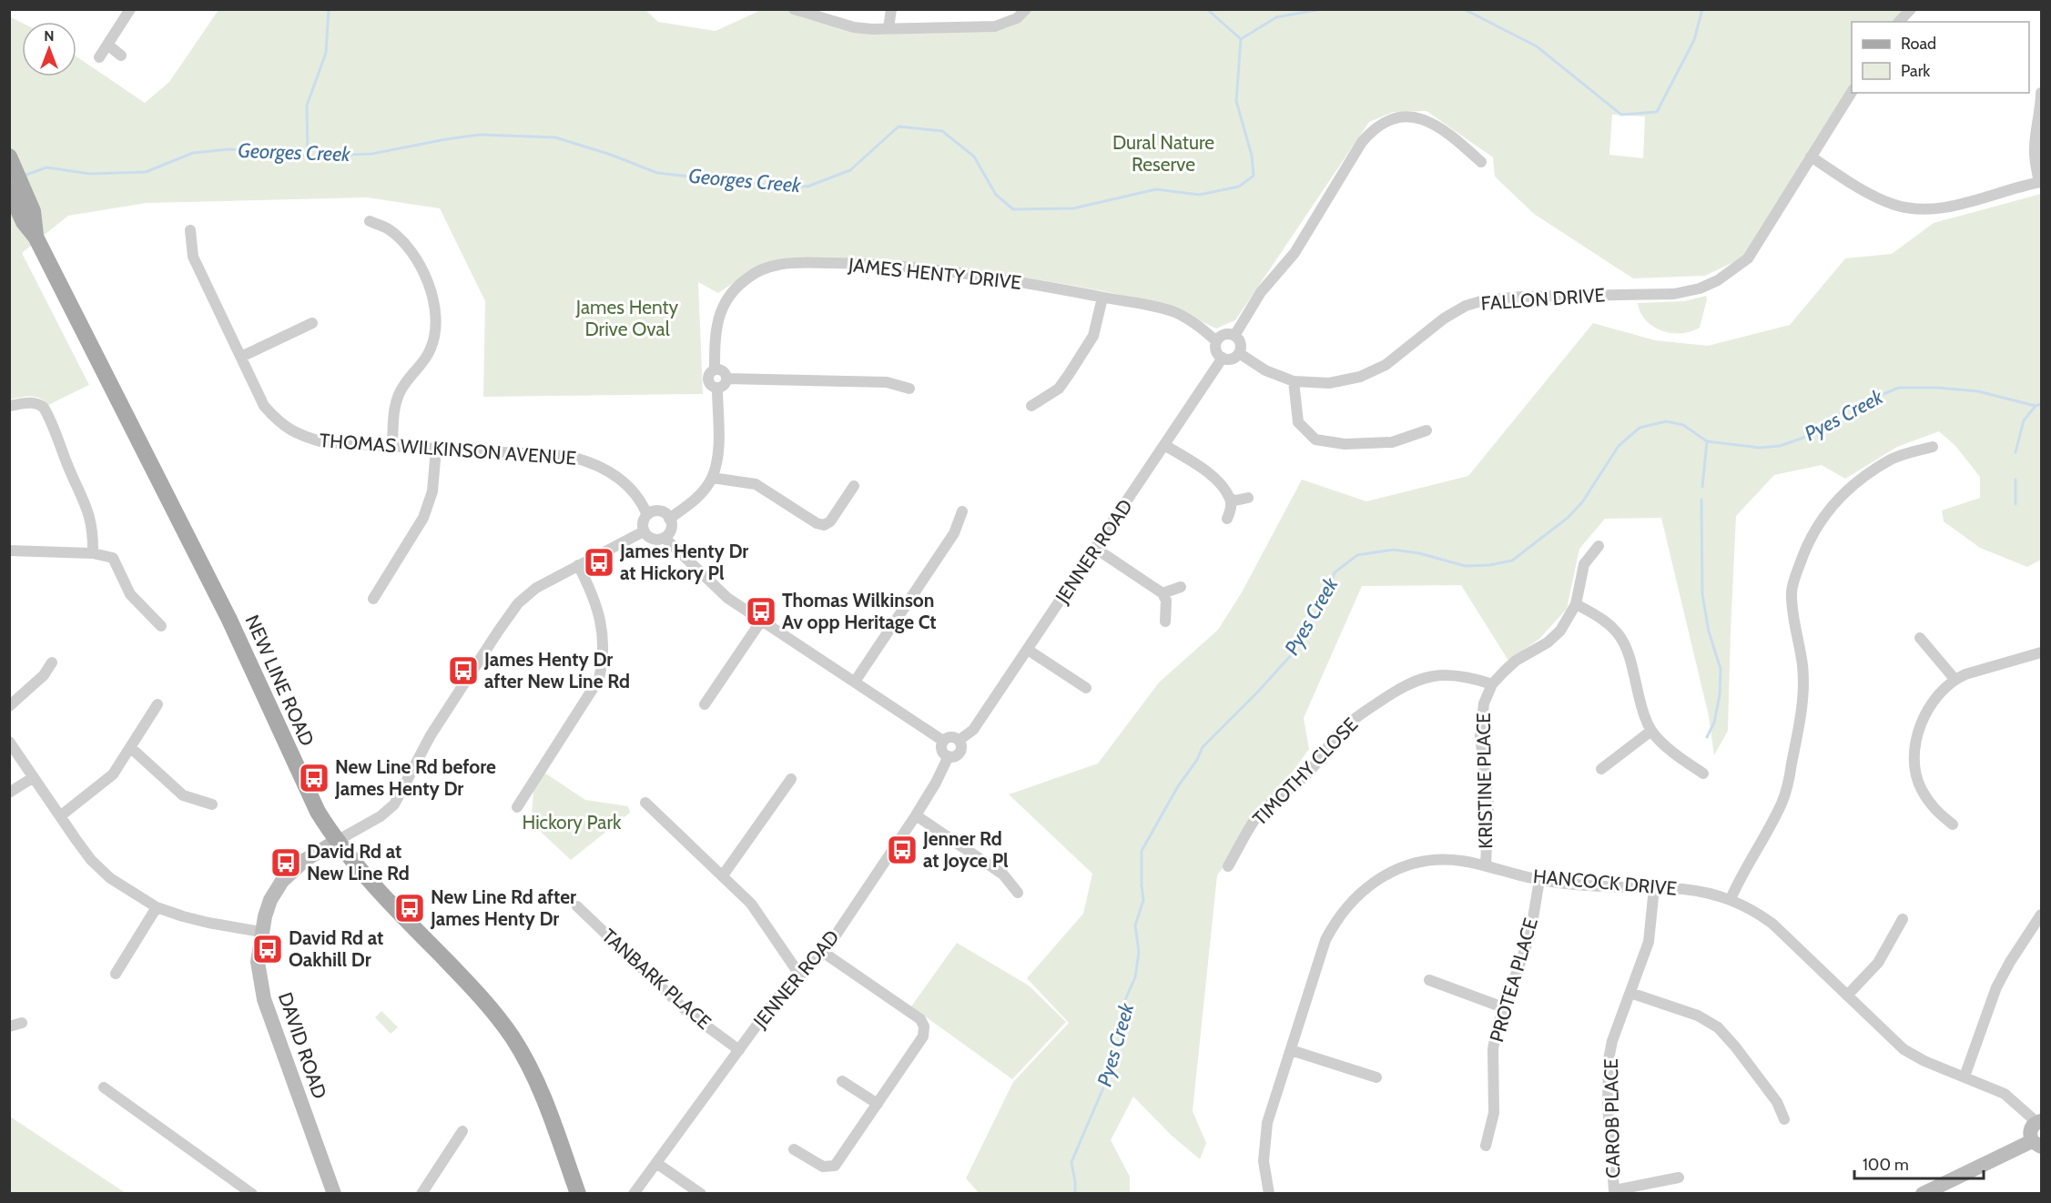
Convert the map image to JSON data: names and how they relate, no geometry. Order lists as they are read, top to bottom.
{
  "streets": {
    "main road": ["NEW LINE ROAD"],
    "street": [
      "JAMES HENTY DRIVE",
      "FALLON DRIVE",
      "THOMAS WILKINSON AVENUE",
      "JENNER ROAD",
      "TIMOTHY CLOSE",
      "KRISTINE PLACE",
      "HANCOCK DRIVE",
      "TANBARK PLACE",
      "PROTEA PLACE",
      "DAVID ROAD",
      "CAROB PLACE"
    ]
  },
  "crossings": [
    ["JAMES HENTY DRIVE", "FALLON DRIVE"],
    ["JAMES HENTY DRIVE", "JENNER ROAD"],
    ["FALLON DRIVE", "JENNER ROAD"],
    ["JENNER ROAD", "TANBARK PLACE"],
    ["NEW LINE ROAD", "DAVID ROAD"],
    ["TIMOTHY CLOSE", "KRISTINE PLACE"],
    ["KRISTINE PLACE", "HANCOCK DRIVE"],
    ["HANCOCK DRIVE", "PROTEA PLACE"],
    ["HANCOCK DRIVE", "CAROB PLACE"]
  ],
  "water": ["Georges Creek", "Pyes Creek"],
  "parks": ["Dural Nature Reserve", "James Henty Drive Oval", "Hickory Park"],
  "places": {
    "bus stop": [
      "James Henty Dr at Hickory Pl",
      "Thomas Wilkinson Av opp Heritage Ct",
      "James Henty Dr after New Line Rd",
      "New Line Rd before James Henty Dr",
      "Jenner Rd at Joyce Pl",
      "David Rd at New Line Rd",
      "New Line Rd after James Henty Dr",
      "David Rd at Oakhill Dr"
    ]
  },
  "legend": ["Road", "Park"],
  "scale_bar": "100 m",
  "north": "top"
}
